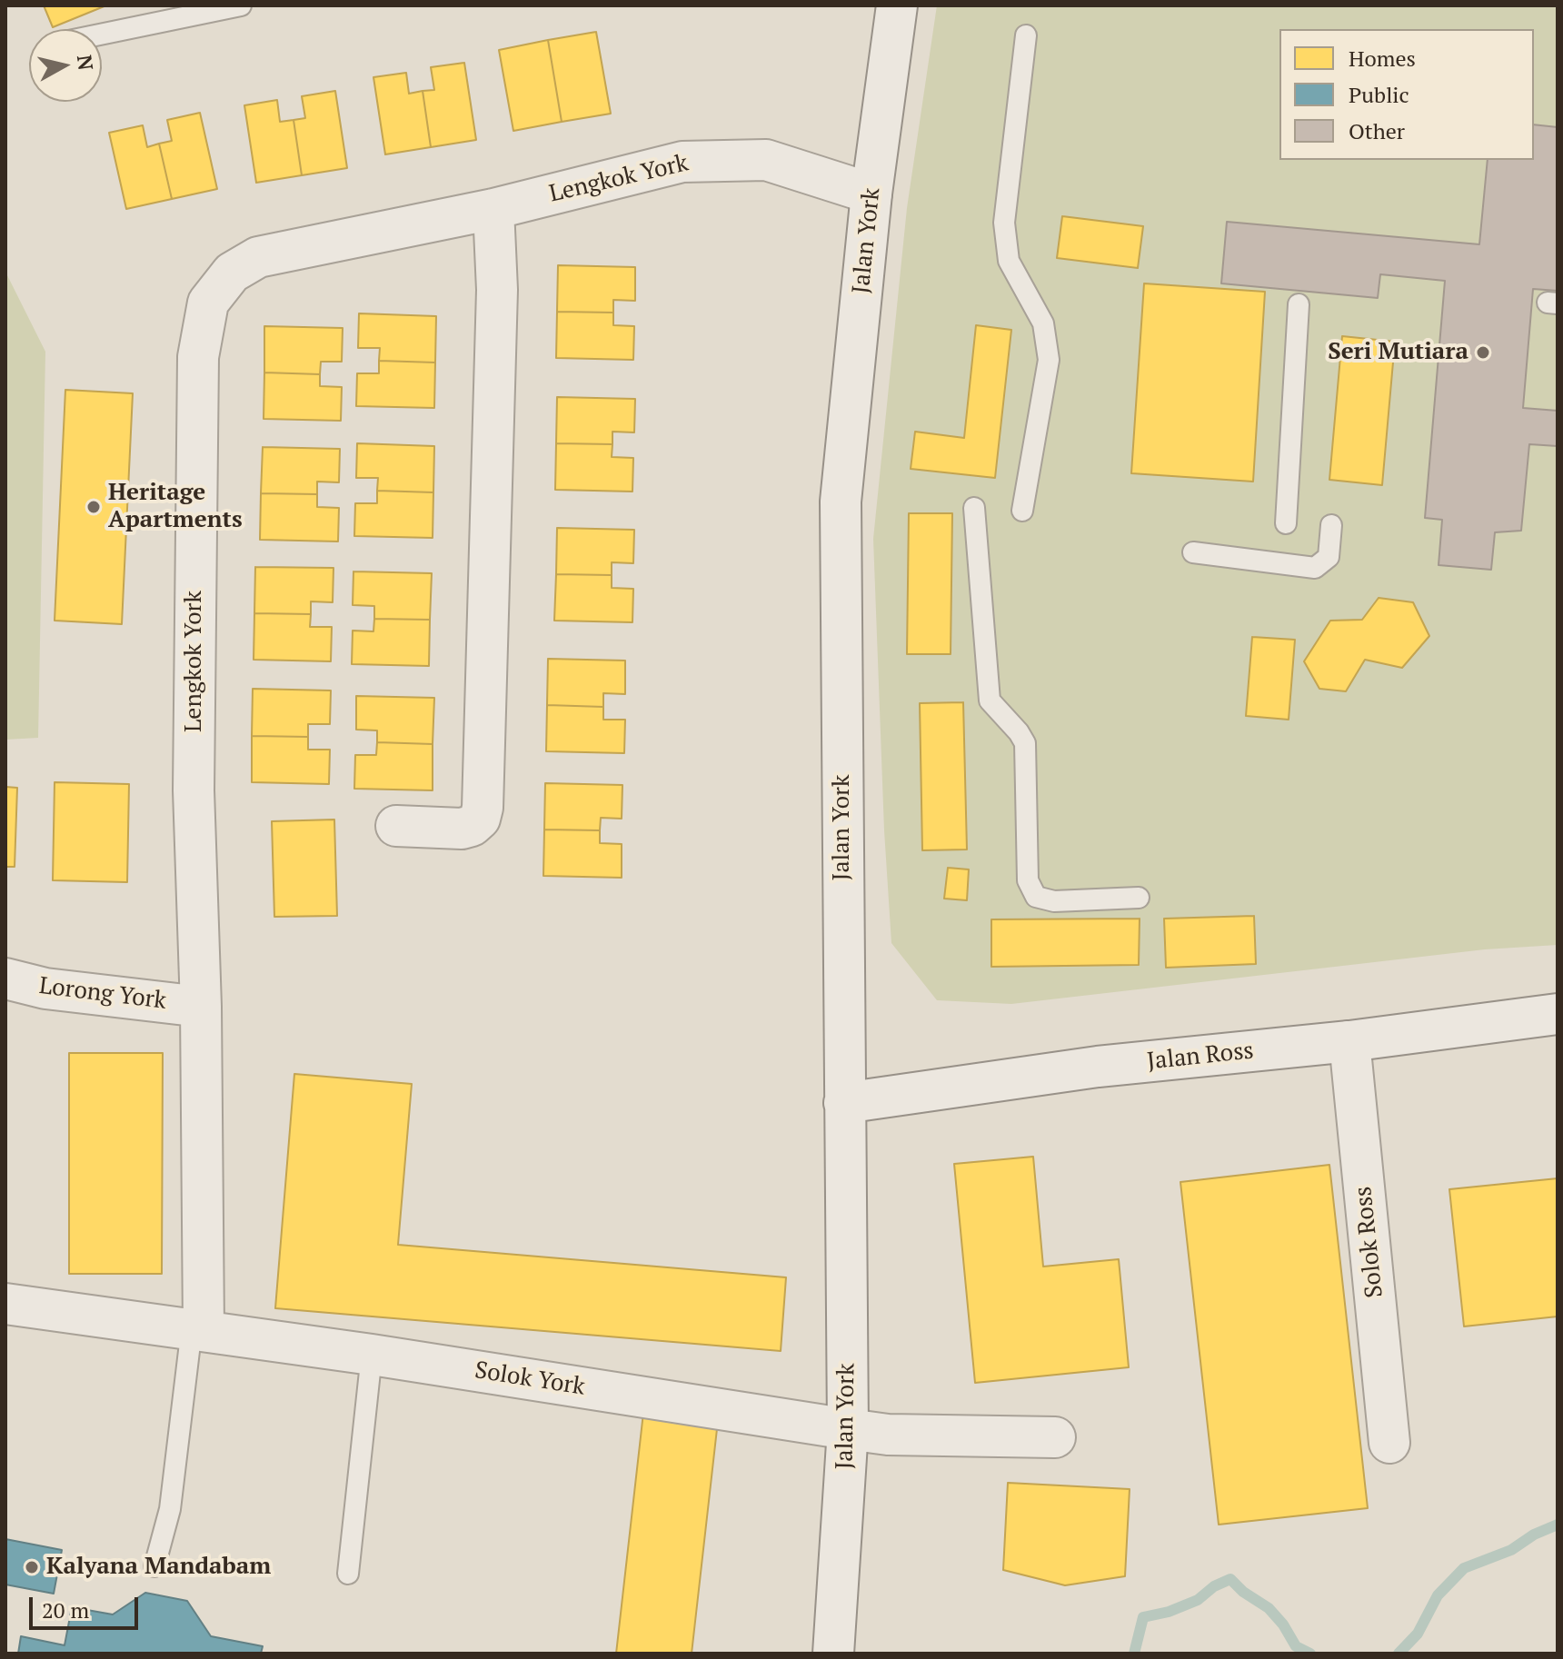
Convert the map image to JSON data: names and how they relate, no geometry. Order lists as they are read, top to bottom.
{
  "streets": {
    "street": [
      "Lengkok York",
      "Jalan York",
      "Lorong York",
      "Jalan Ross",
      "Solok Ross",
      "Solok York"
    ]
  },
  "crossings": [
    ["Lengkok York", "Jalan York"],
    ["Lengkok York", "Lorong York"],
    ["Lengkok York", "Solok York"],
    ["Jalan York", "Jalan Ross"],
    ["Jalan York", "Solok York"],
    ["Jalan Ross", "Solok Ross"]
  ],
  "places": ["Seri Mutiara", "Heritage Apartments", "Kalyana Mandabam"],
  "legend": ["Homes", "Public", "Other"],
  "scale_bar": "20 m",
  "north": "right"
}
